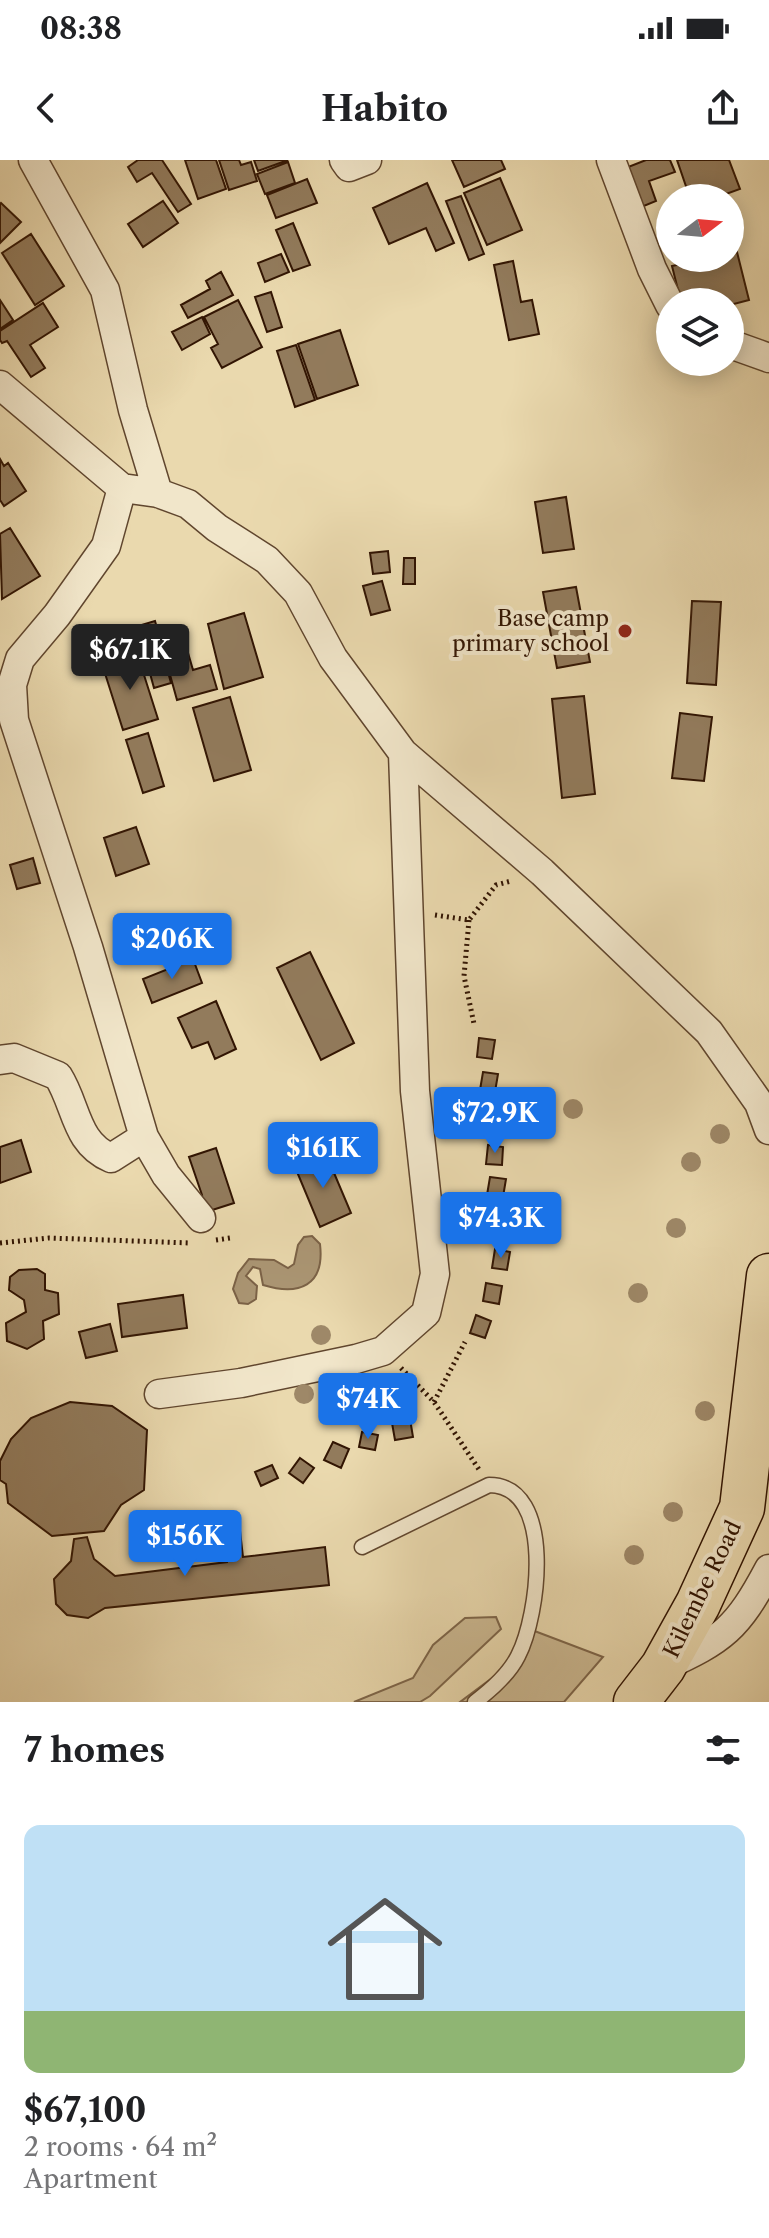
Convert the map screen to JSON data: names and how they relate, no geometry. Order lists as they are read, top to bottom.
{
  "streets": {
    "main road": ["Kilembe Road"]
  },
  "places": ["Base camp primary school"],
  "north": "right",
  "page": {
    "status": "08:38",
    "header": "Habito",
    "price": [
      "$67.1K",
      "$206K",
      "$72.9K",
      "$161K",
      "$74.3K",
      "$74K",
      "$156K"
    ],
    "heading": "7 homes",
    "list": [
      {
        "name": "$67,100",
        "note": "2 rooms · 64 m² · Apartment"
      }
    ]
  }
}
